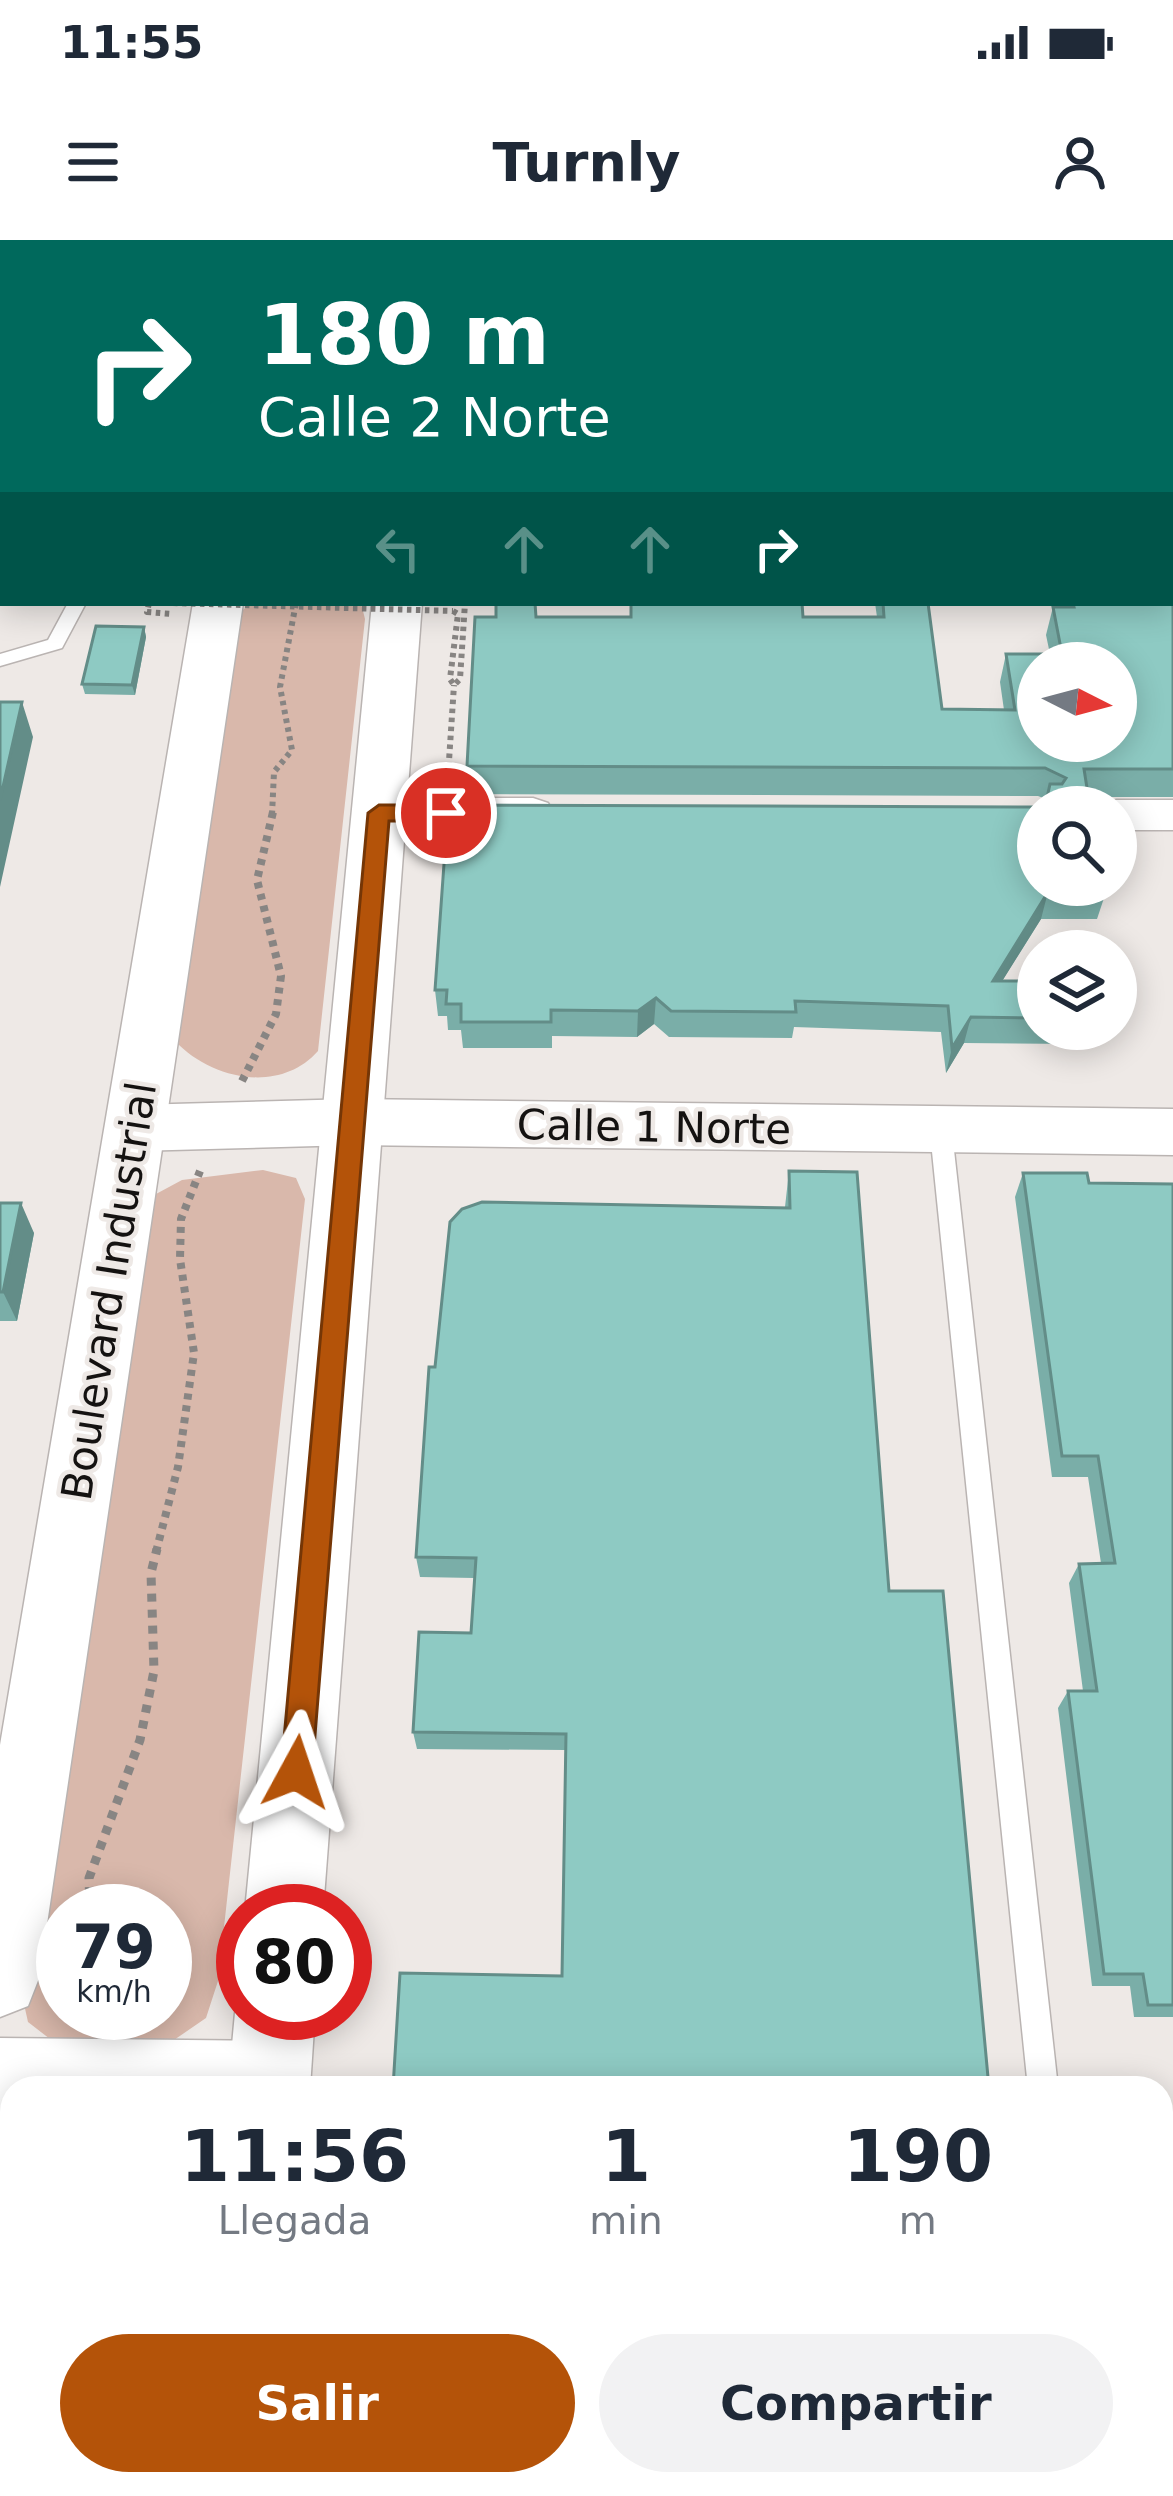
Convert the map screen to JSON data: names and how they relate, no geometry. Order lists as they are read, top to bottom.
{
  "streets": {
    "highway": ["Boulevard Industrial"],
    "street": ["Calle 1 Norte"]
  },
  "crossings": [
    ["Calle 1 Norte", "Boulevard Industrial"]
  ],
  "north": "right",
  "page": {
    "status": "11:55",
    "header": "Turnly",
    "turn": ["180 m", "Calle 2 Norte"],
    "speed": "79 km/h",
    "limit": "80",
    "eta": [
      "11:56",
      "Llegada",
      "1",
      "min",
      "190",
      "m"
    ],
    "buttons": ["Salir", "Compartir"]
  }
}
